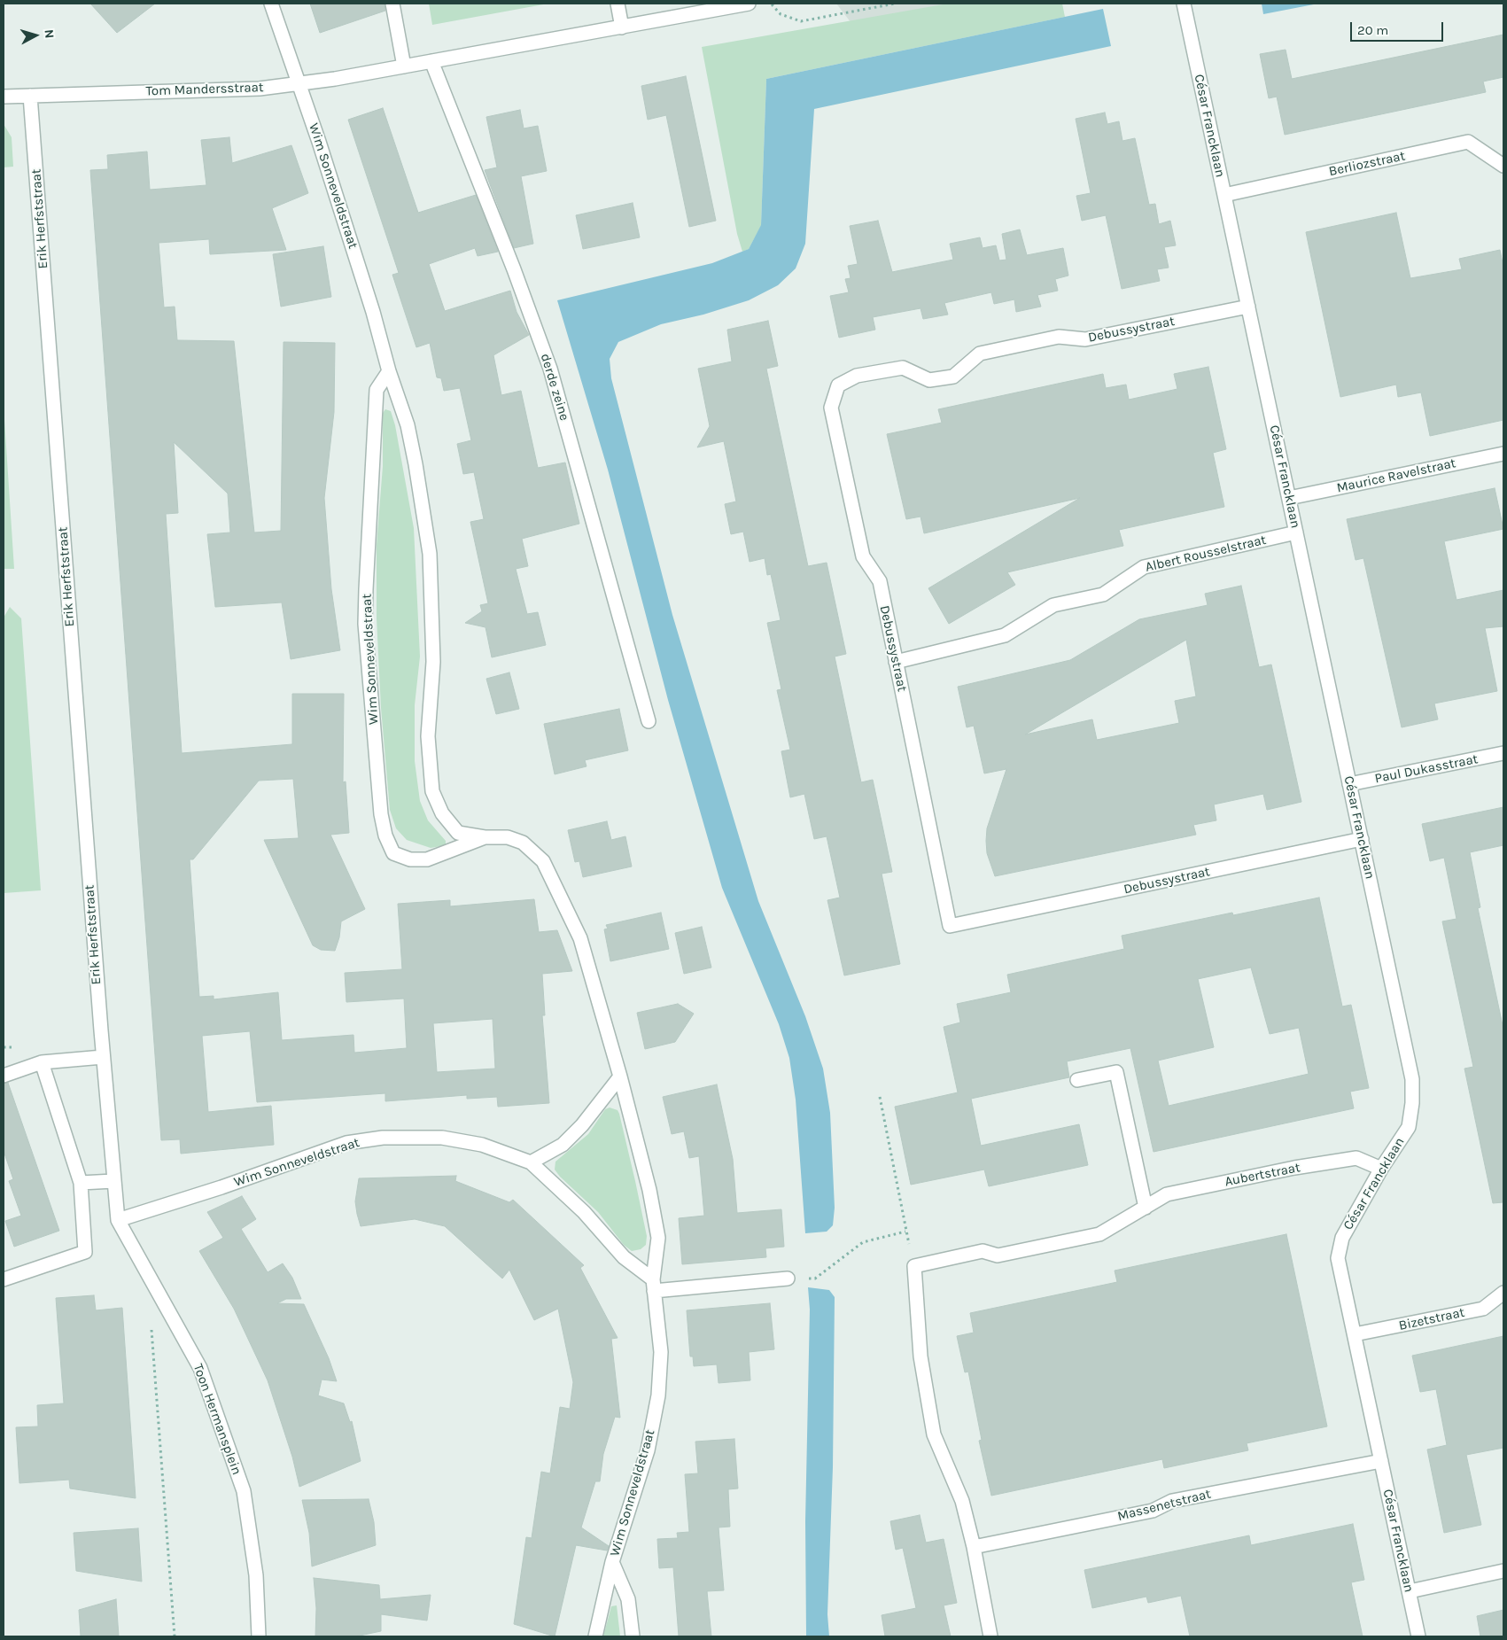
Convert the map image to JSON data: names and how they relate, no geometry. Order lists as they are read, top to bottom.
{
  "streets": {
    "street": [
      "Tom Mandersstraat",
      "César Francklaan",
      "Berliozstraat",
      "Wim Sonneveldstraat",
      "Erik Herfststraat",
      "Debussystraat",
      "derde zeine",
      "Maurice Ravelstraat",
      "Albert Rousselstraat",
      "Paul Dukasstraat",
      "Aubertstraat",
      "Bizetstraat",
      "Toon Hermansplein",
      "Massenetstraat"
    ]
  },
  "crossings": [
    ["Tom Mandersstraat", "Wim Sonneveldstraat"],
    ["Tom Mandersstraat", "Erik Herfststraat"],
    ["Tom Mandersstraat", "derde zeine"],
    ["César Francklaan", "Berliozstraat"],
    ["César Francklaan", "Debussystraat"],
    ["César Francklaan", "Maurice Ravelstraat"],
    ["César Francklaan", "Albert Rousselstraat"],
    ["César Francklaan", "Paul Dukasstraat"],
    ["César Francklaan", "Aubertstraat"],
    ["César Francklaan", "Bizetstraat"],
    ["César Francklaan", "Massenetstraat"],
    ["Wim Sonneveldstraat", "Erik Herfststraat"],
    ["Wim Sonneveldstraat", "Toon Hermansplein"],
    ["Erik Herfststraat", "Toon Hermansplein"],
    ["Debussystraat", "Albert Rousselstraat"]
  ],
  "scale_bar": "20 m",
  "north": "right"
}
